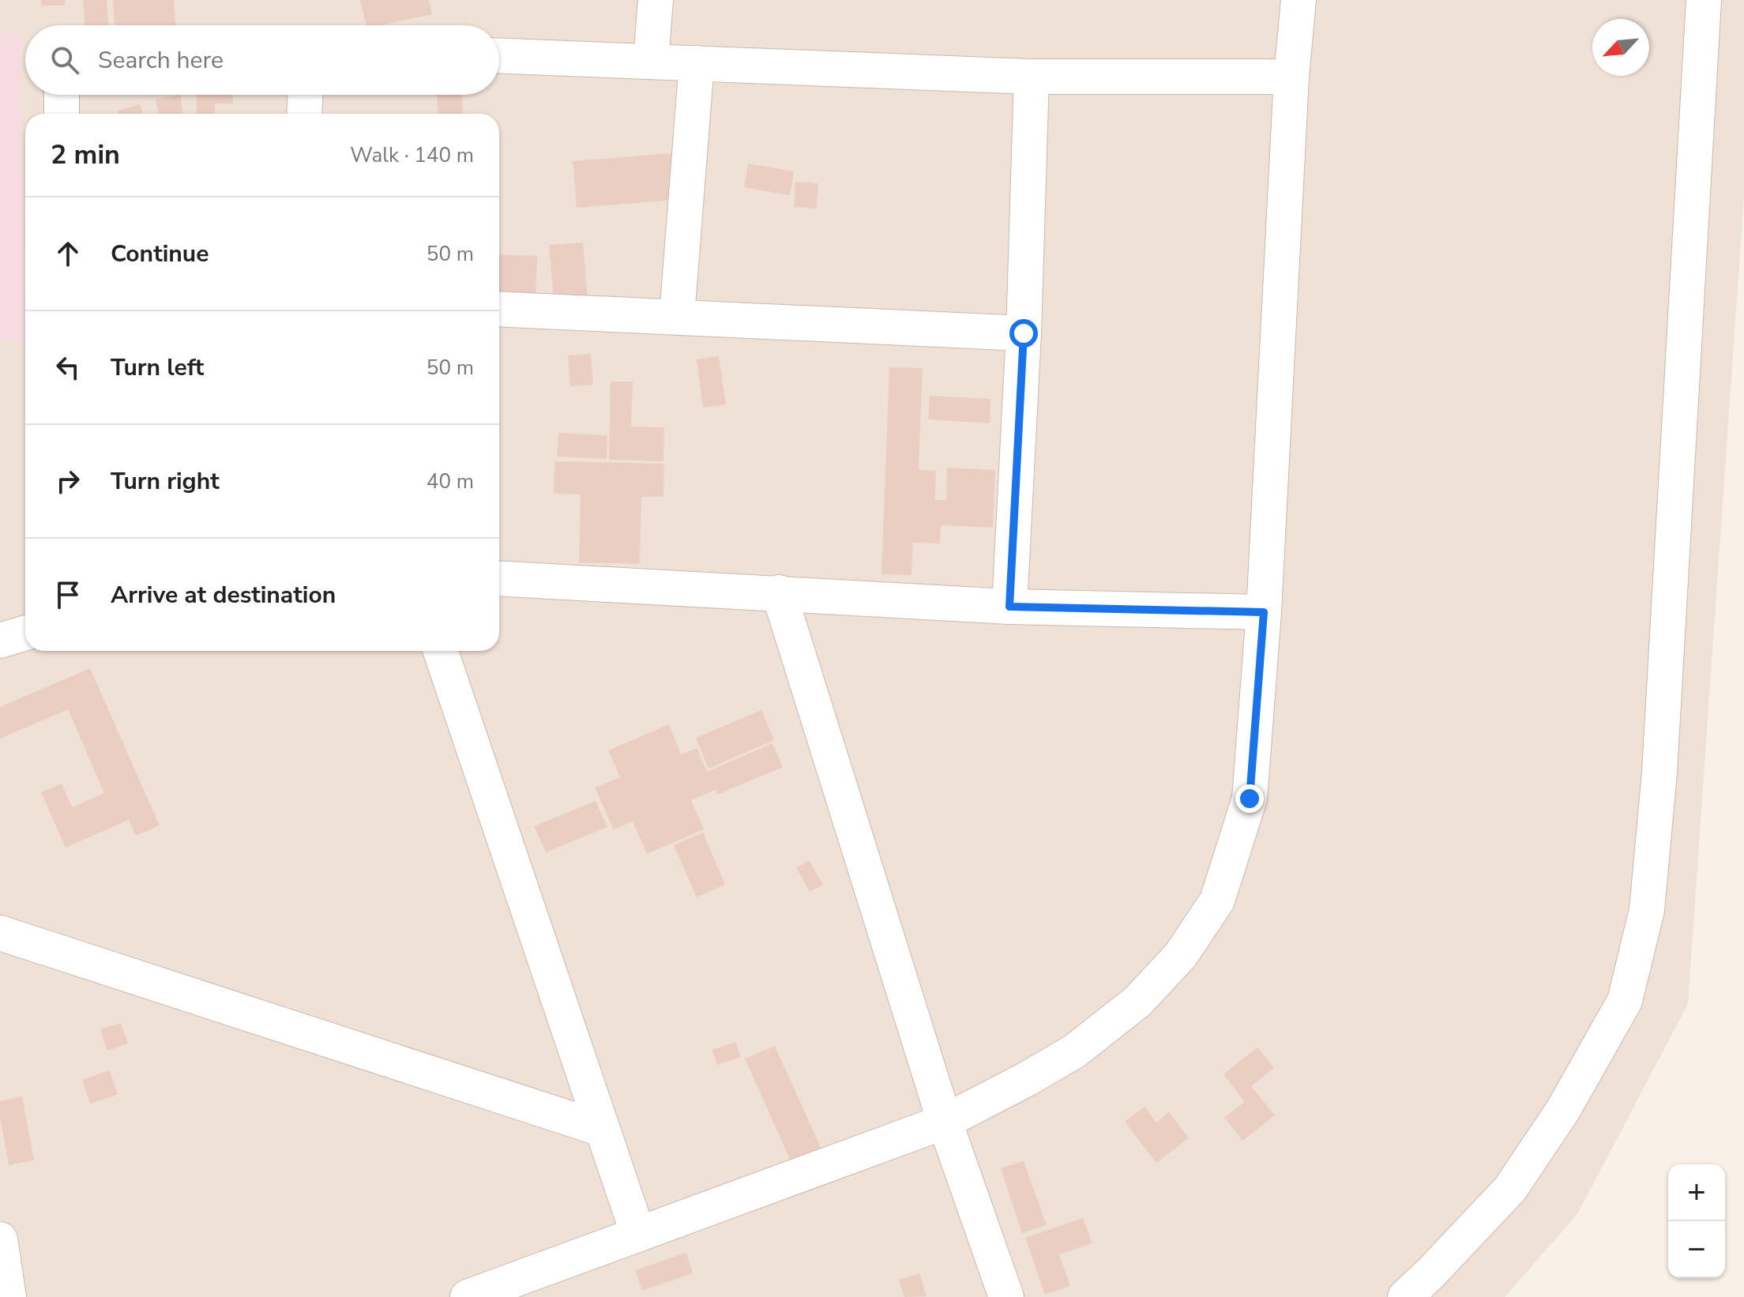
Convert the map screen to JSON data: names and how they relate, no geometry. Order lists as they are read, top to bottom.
{
  "north": "bottom left",
  "page": {
    "search": "Search here",
    "heading": ["2 min", "Walk · 140 m"],
    "list": [
      ["Continue", "50 m"],
      ["Turn left", "50 m"],
      ["Turn right", "40 m"],
      "Arrive at destination"
    ],
    "map_buttons": ["+", "−"]
  }
}
